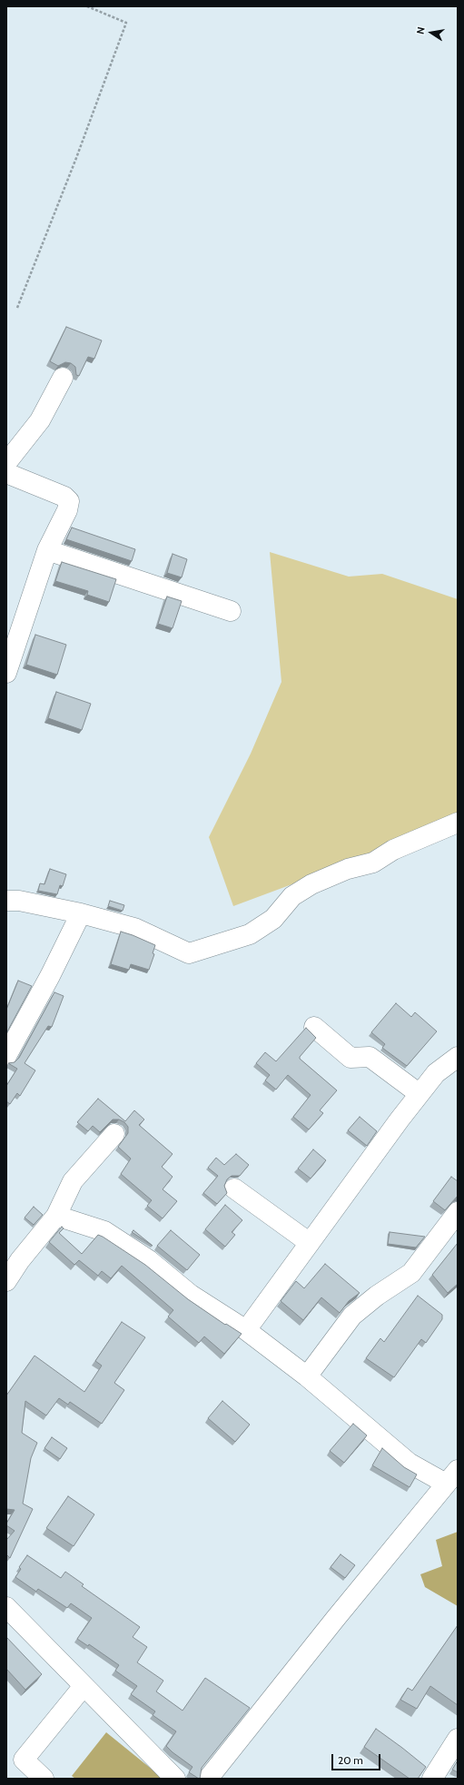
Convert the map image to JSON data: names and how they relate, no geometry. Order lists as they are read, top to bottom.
{
  "scale_bar": "20 m",
  "north": "left"
}
